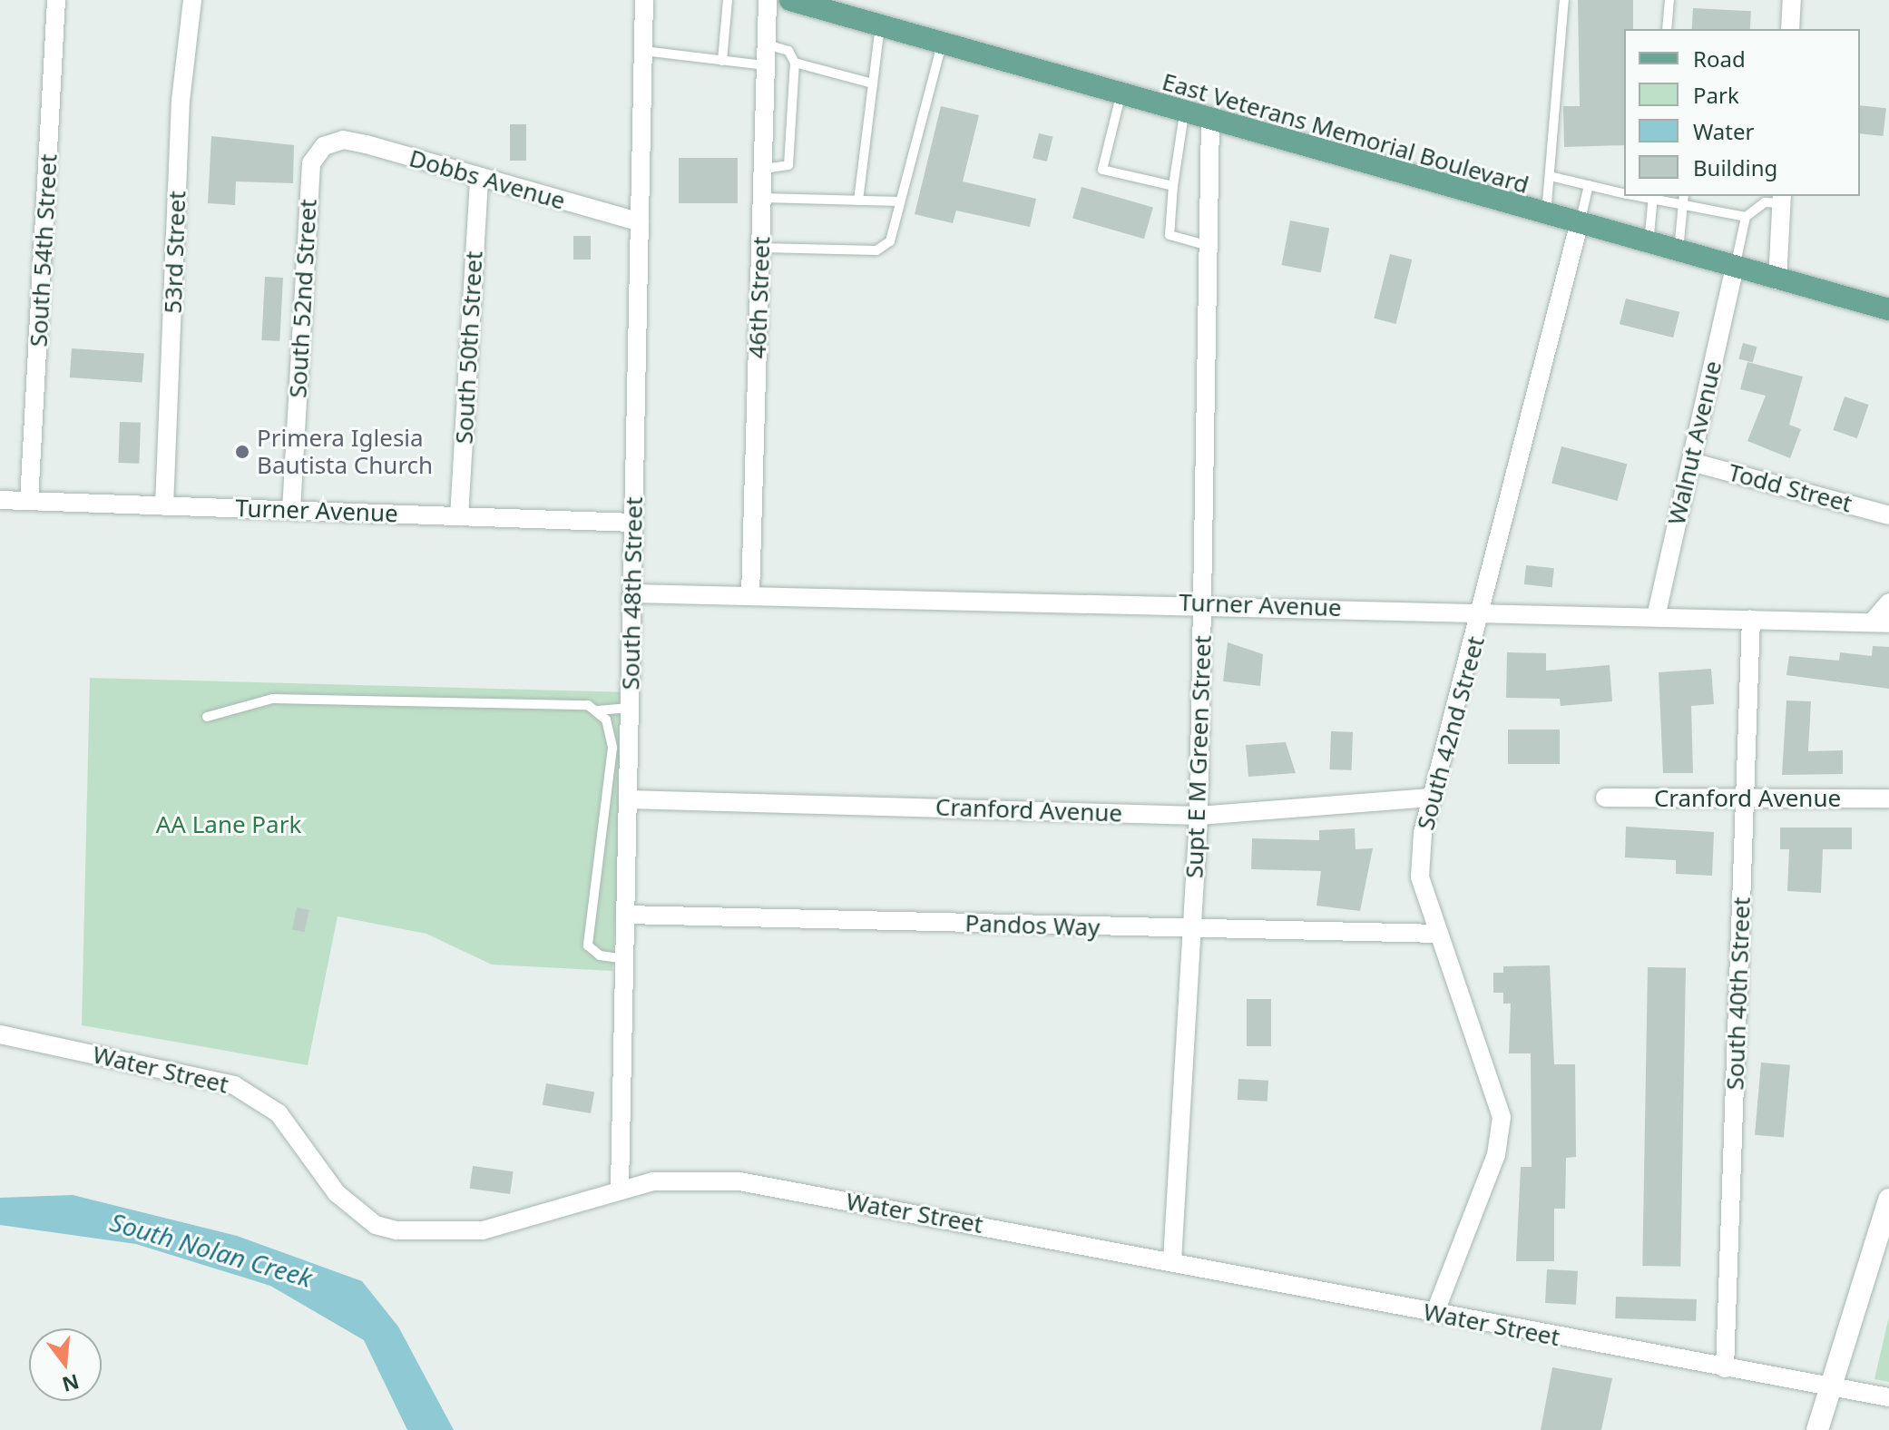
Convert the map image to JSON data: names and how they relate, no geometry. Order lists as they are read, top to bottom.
{
  "streets": {
    "main road": ["East Veterans Memorial Boulevard"],
    "street": [
      "Dobbs Avenue",
      "South 54th Street",
      "53rd Street",
      "46th Street",
      "South 52nd Street",
      "South 50th Street",
      "Walnut Avenue",
      "Todd Street",
      "Turner Avenue",
      "South 48th Street",
      "South 42nd Street",
      "Supt E M Green Street",
      "Cranford Avenue",
      "Pandos Way",
      "South 40th Street",
      "Water Street"
    ]
  },
  "crossings": [
    ["East Veterans Memorial Boulevard", "Walnut Avenue"],
    ["East Veterans Memorial Boulevard", "South 42nd Street"],
    ["East Veterans Memorial Boulevard", "Supt E M Green Street"],
    ["Dobbs Avenue", "South 52nd Street"],
    ["Dobbs Avenue", "South 50th Street"],
    ["Dobbs Avenue", "South 48th Street"],
    ["South 54th Street", "Turner Avenue"],
    ["53rd Street", "Turner Avenue"],
    ["46th Street", "Turner Avenue"],
    ["South 52nd Street", "Turner Avenue"],
    ["South 50th Street", "Turner Avenue"],
    ["Walnut Avenue", "Todd Street"],
    ["Walnut Avenue", "Turner Avenue"],
    ["Turner Avenue", "South 48th Street"],
    ["Turner Avenue", "South 42nd Street"],
    ["Turner Avenue", "Supt E M Green Street"],
    ["Turner Avenue", "South 40th Street"],
    ["South 48th Street", "Cranford Avenue"],
    ["South 48th Street", "Pandos Way"],
    ["South 48th Street", "Water Street"],
    ["South 42nd Street", "Cranford Avenue"],
    ["South 42nd Street", "Pandos Way"],
    ["South 42nd Street", "Water Street"],
    ["Supt E M Green Street", "Cranford Avenue"],
    ["Supt E M Green Street", "Pandos Way"],
    ["Supt E M Green Street", "Water Street"],
    ["Cranford Avenue", "South 40th Street"],
    ["South 40th Street", "Water Street"]
  ],
  "water": ["South Nolan Creek"],
  "parks": ["AA Lane Park"],
  "places": ["Primera Iglesia Bautista Church"],
  "legend": [
    "Road",
    "Park",
    "Water",
    "Building"
  ],
  "north": "bottom"
}
